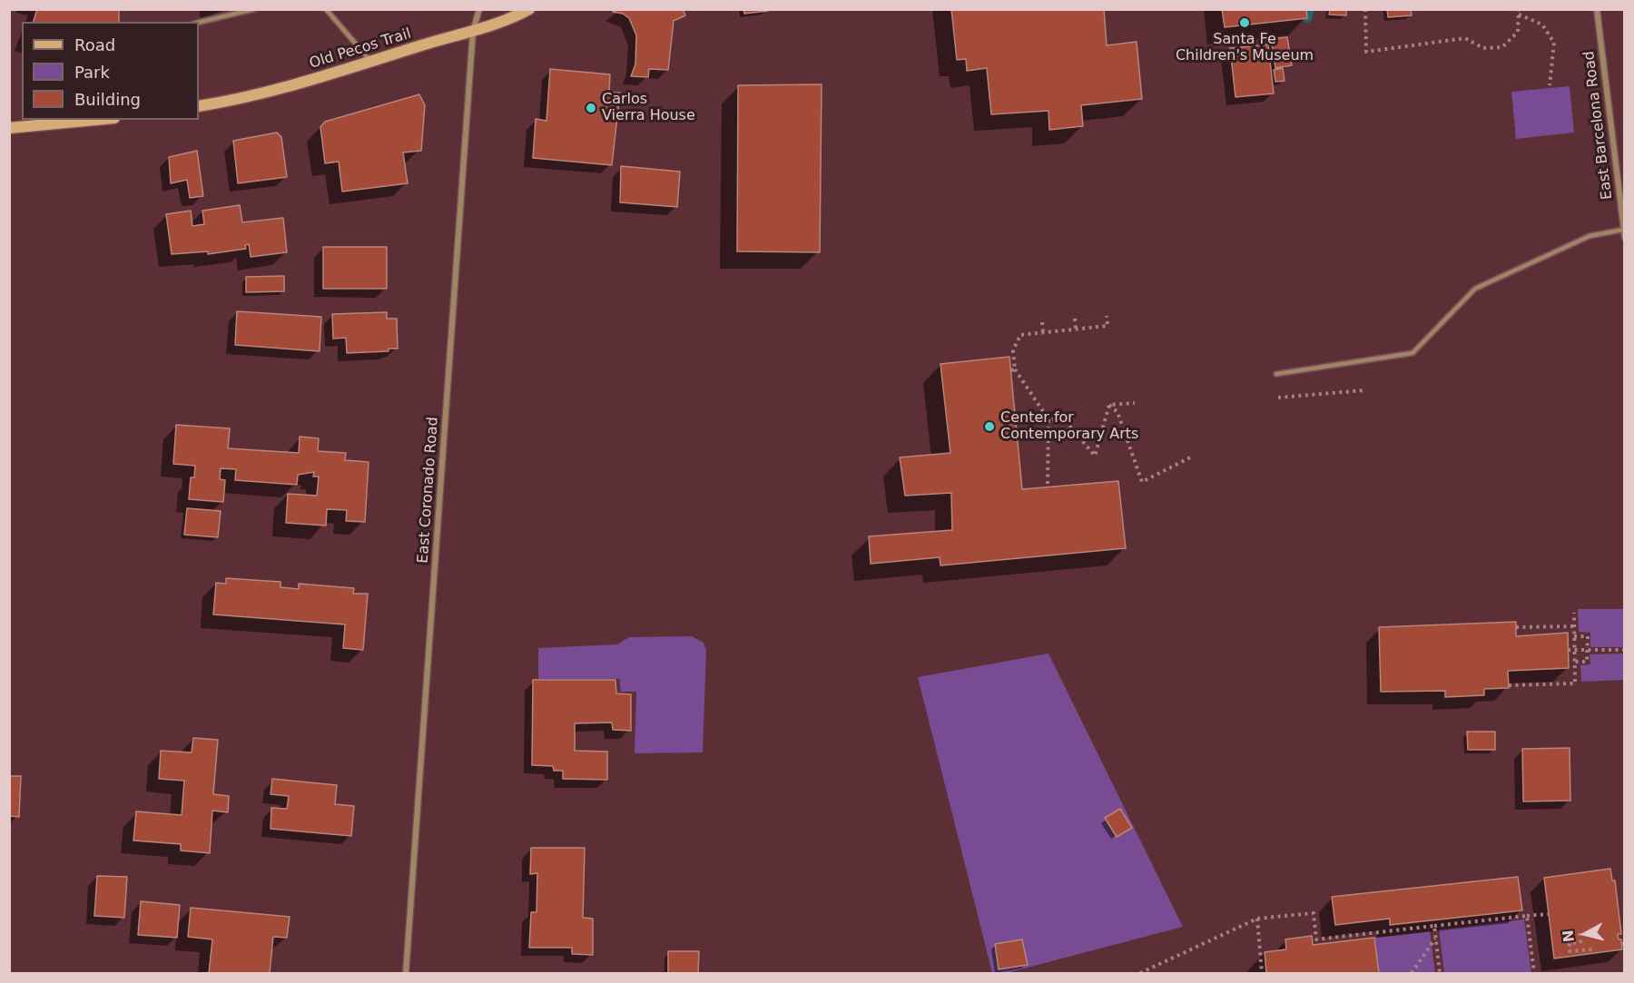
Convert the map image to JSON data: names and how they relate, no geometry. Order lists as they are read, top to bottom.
{
  "streets": {
    "main road": ["Old Pecos Trail"],
    "street": ["East Barcelona Road", "East Coronado Road"]
  },
  "crossings": [
    ["Old Pecos Trail", "East Coronado Road"]
  ],
  "places": ["Santa Fe Children's Museum", "Carlos Vierra House", "Center for Contemporary Arts"],
  "legend": ["Road", "Park", "Building"],
  "north": "left"
}
